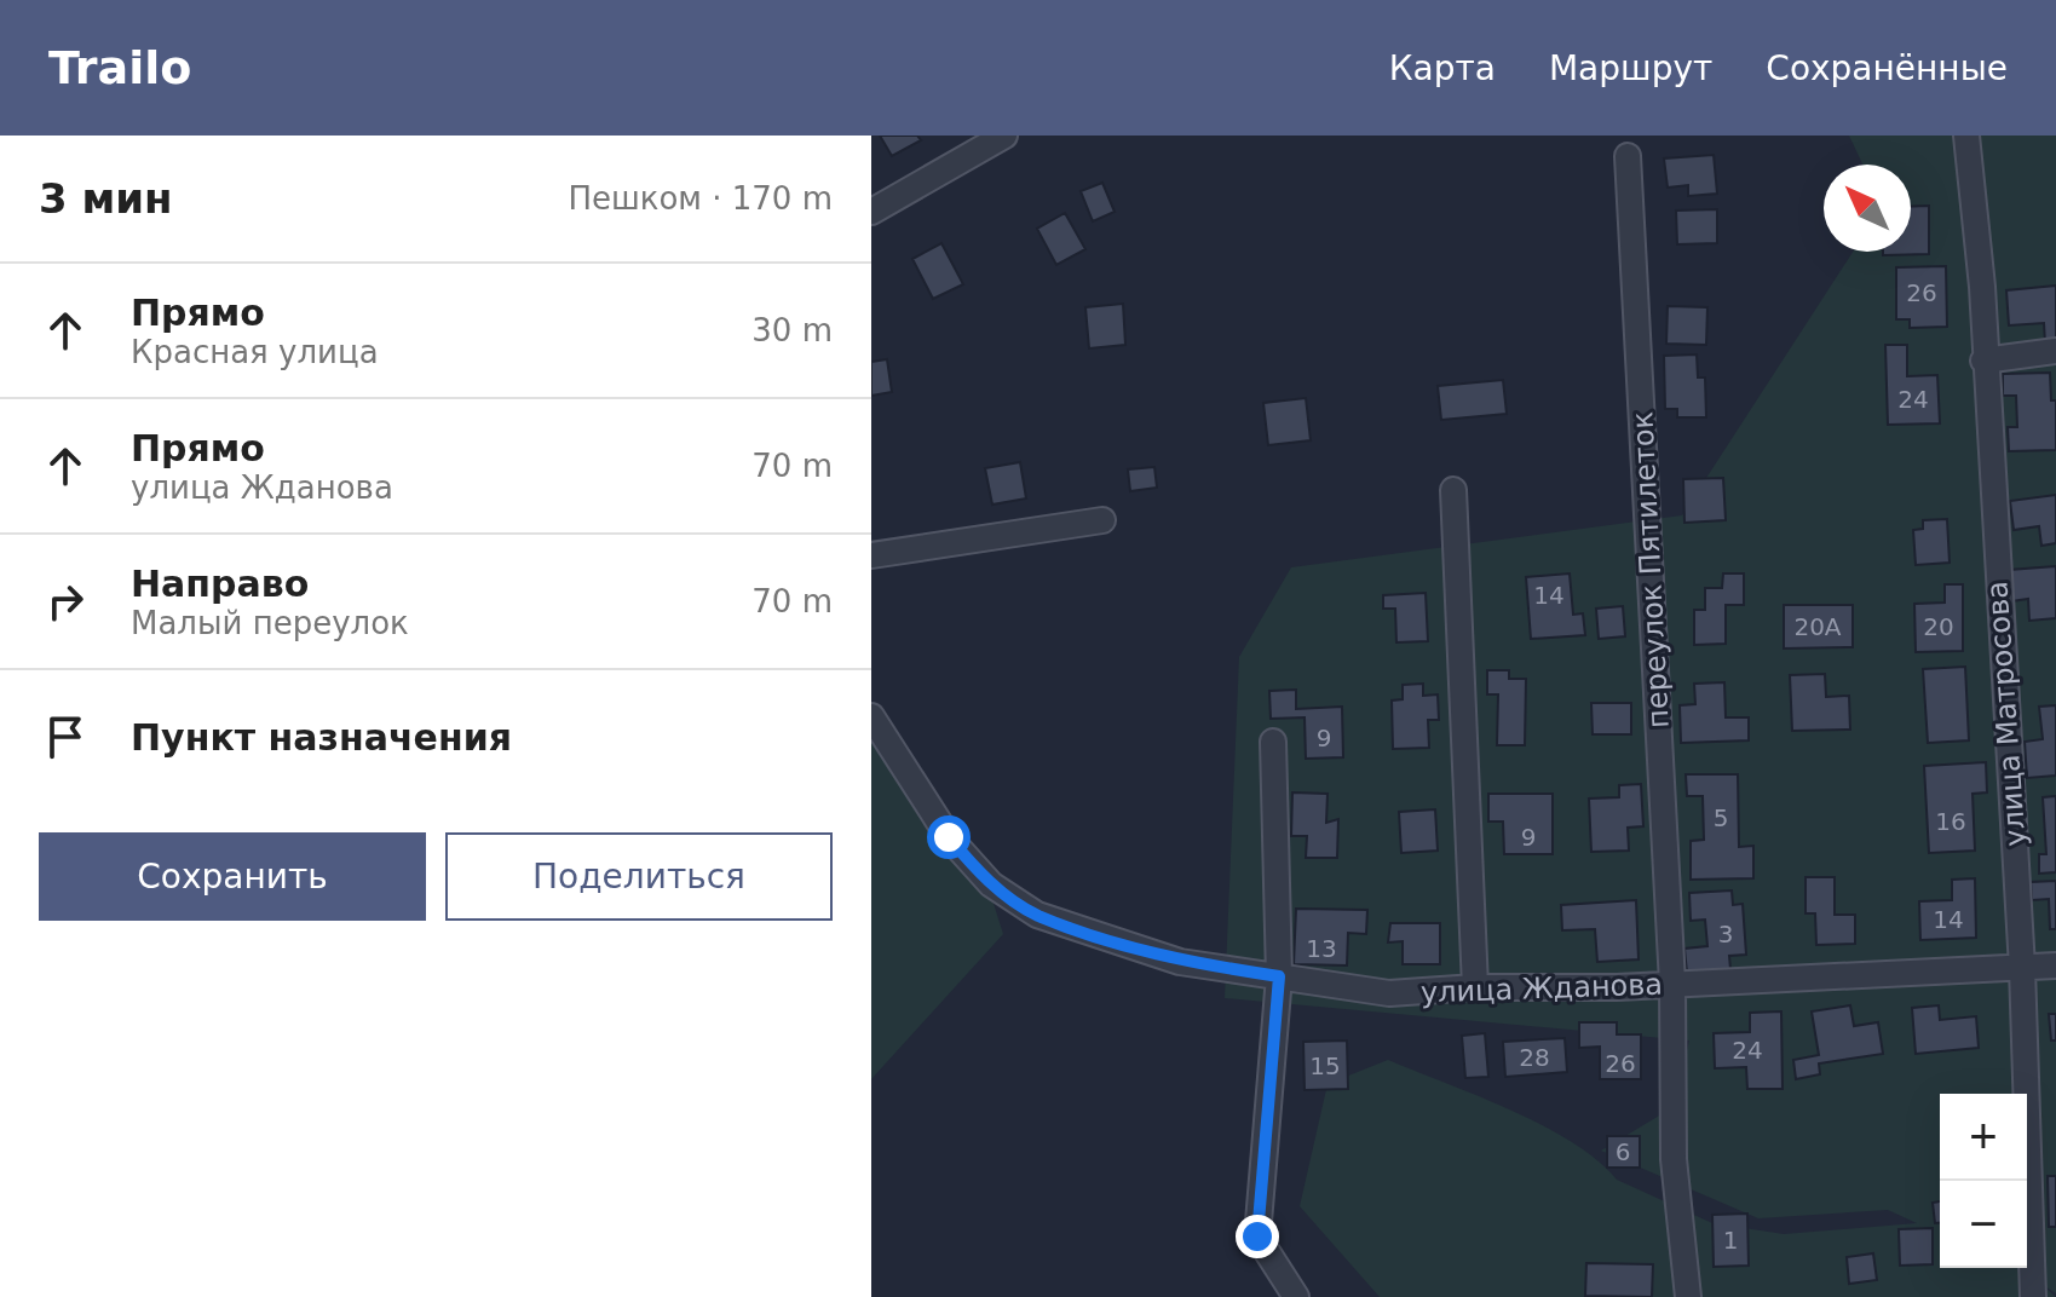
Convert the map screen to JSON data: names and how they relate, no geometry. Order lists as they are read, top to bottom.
{
  "streets": {
    "street": ["переулок Пятилеток", "улица Матросова", "улица Жданова"]
  },
  "crossings": [
    ["переулок Пятилеток", "улица Жданова"],
    ["улица Матросова", "улица Жданова"]
  ],
  "house_numbers": [
    "26",
    "24",
    "14",
    "20А",
    "20",
    "9",
    "5",
    "16",
    "9",
    "14",
    "3",
    "13",
    "24",
    "28",
    "26",
    "15",
    "6",
    "1"
  ],
  "north": "top left",
  "page": {
    "header": "Trailo",
    "nav": ["Карта", "Маршрут", "Сохранённые"],
    "heading": ["3 мин", "Пешком · 170 m"],
    "list": [
      ["Прямо", "Красная улица", "30 m"],
      ["Прямо", "улица Жданова", "70 m"],
      ["Направо", "Малый переулок", "70 m"],
      "Пункт назначения"
    ],
    "buttons": ["Сохранить", "Поделиться"],
    "map_buttons": ["+", "−"]
  }
}
